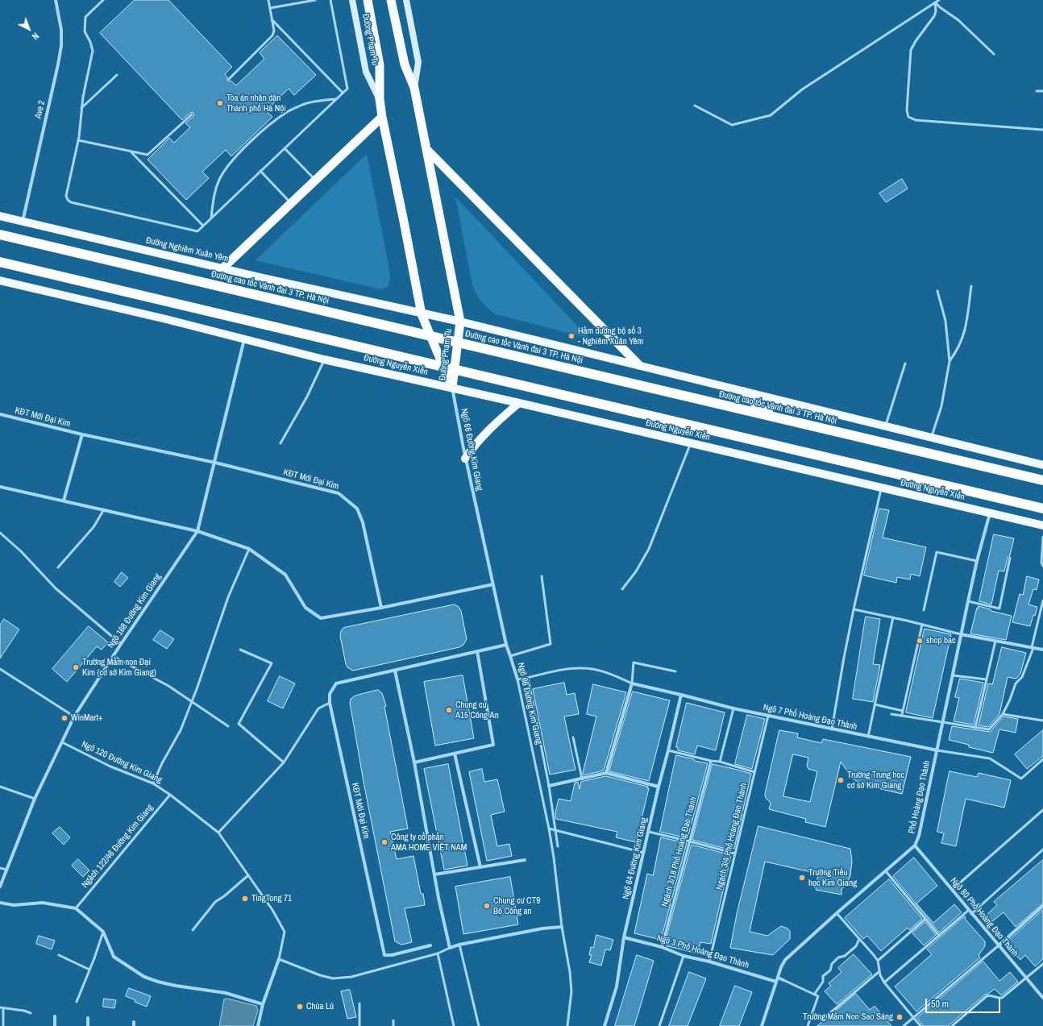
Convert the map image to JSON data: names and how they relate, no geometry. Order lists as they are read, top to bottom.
{
  "streets": {
    "highway": ["Đường Phạm Tu", "Đường cao tốc Vành đai 3 TP. Hà Nội"],
    "main road": ["Đường Nghiêm Xuân Yêm", "Đường Nguyễn Xiển"],
    "street": [
      "Ave 2",
      "KĐT Mới Đại Kim",
      "Ngõ 66 Đường Kim Giang",
      "Ngõ 168 Đường Kim Giang",
      "Ngõ 7 Phố Hoàng Đạo Thành",
      "Ngõ 120 Đường Kim Giang",
      "Phố Hoàng Đạo Thành",
      "Ngõ 64 Đường Kim Giang",
      "Ngõ 80 Phố Hoàng Đạo Thành",
      "Ngõ 3 Phố Hoàng Đạo Thành"
    ],
    "lane": ["Ngách 3/4 Phố Hoàng Đạo Thành", "Ngách 122/46 Đường Kim Giang", "Ngách 3/18 Phố Hoàng Đạo Thành"]
  },
  "crossings": [
    ["Đường Phạm Tu", "Đường Nghiêm Xuân Yêm"],
    ["Đường Phạm Tu", "Đường Nguyễn Xiển"],
    ["Đường Phạm Tu", "Ngõ 66 Đường Kim Giang"],
    ["Ave 2", "Đường Nghiêm Xuân Yêm"],
    ["Đường Nguyễn Xiển", "Ngõ 66 Đường Kim Giang"],
    ["Đường Nguyễn Xiển", "Phố Hoàng Đạo Thành"],
    ["KĐT Mới Đại Kim", "Ngõ 66 Đường Kim Giang"],
    ["Ngõ 168 Đường Kim Giang", "Ngõ 120 Đường Kim Giang"],
    ["Ngõ 7 Phố Hoàng Đạo Thành", "Phố Hoàng Đạo Thành"],
    ["Ngõ 7 Phố Hoàng Đạo Thành", "Ngách 3/4 Phố Hoàng Đạo Thành"],
    ["Ngõ 7 Phố Hoàng Đạo Thành", "Ngõ 64 Đường Kim Giang"],
    ["Ngõ 120 Đường Kim Giang", "Ngách 122/46 Đường Kim Giang"],
    ["Phố Hoàng Đạo Thành", "Ngõ 80 Phố Hoàng Đạo Thành"],
    ["Phố Hoàng Đạo Thành", "Ngõ 3 Phố Hoàng Đạo Thành"],
    ["Ngách 3/4 Phố Hoàng Đạo Thành", "Ngõ 3 Phố Hoàng Đạo Thành"],
    ["Ngách 3/18 Phố Hoàng Đạo Thành", "Ngõ 3 Phố Hoàng Đạo Thành"],
    ["Ngõ 64 Đường Kim Giang", "Ngõ 3 Phố Hoàng Đạo Thành"]
  ],
  "places": [
    "Tòa án nhân dân Thành phố Hà Nội",
    "Hầm đường bộ số 3 - Nghiêm Xuân Yêm",
    "shop bạc",
    "Trường Mầm non Đại Kim (cơ sở Kim Giang)",
    "Chung cư A15 Công An",
    "WinMart+",
    "Trường Trung học cơ sở Kim Giang",
    "Công ty cổ phần AMA HOME VIỆT NAM",
    "Trường Tiểu học Kim Giang",
    "TingTong 71",
    "Chung cư CT9 Bộ Công an",
    "Chùa Lủ",
    "Trường Mầm Non Sao Sáng"
  ],
  "scale_bar": "50 m",
  "north": "bottom right"
}
